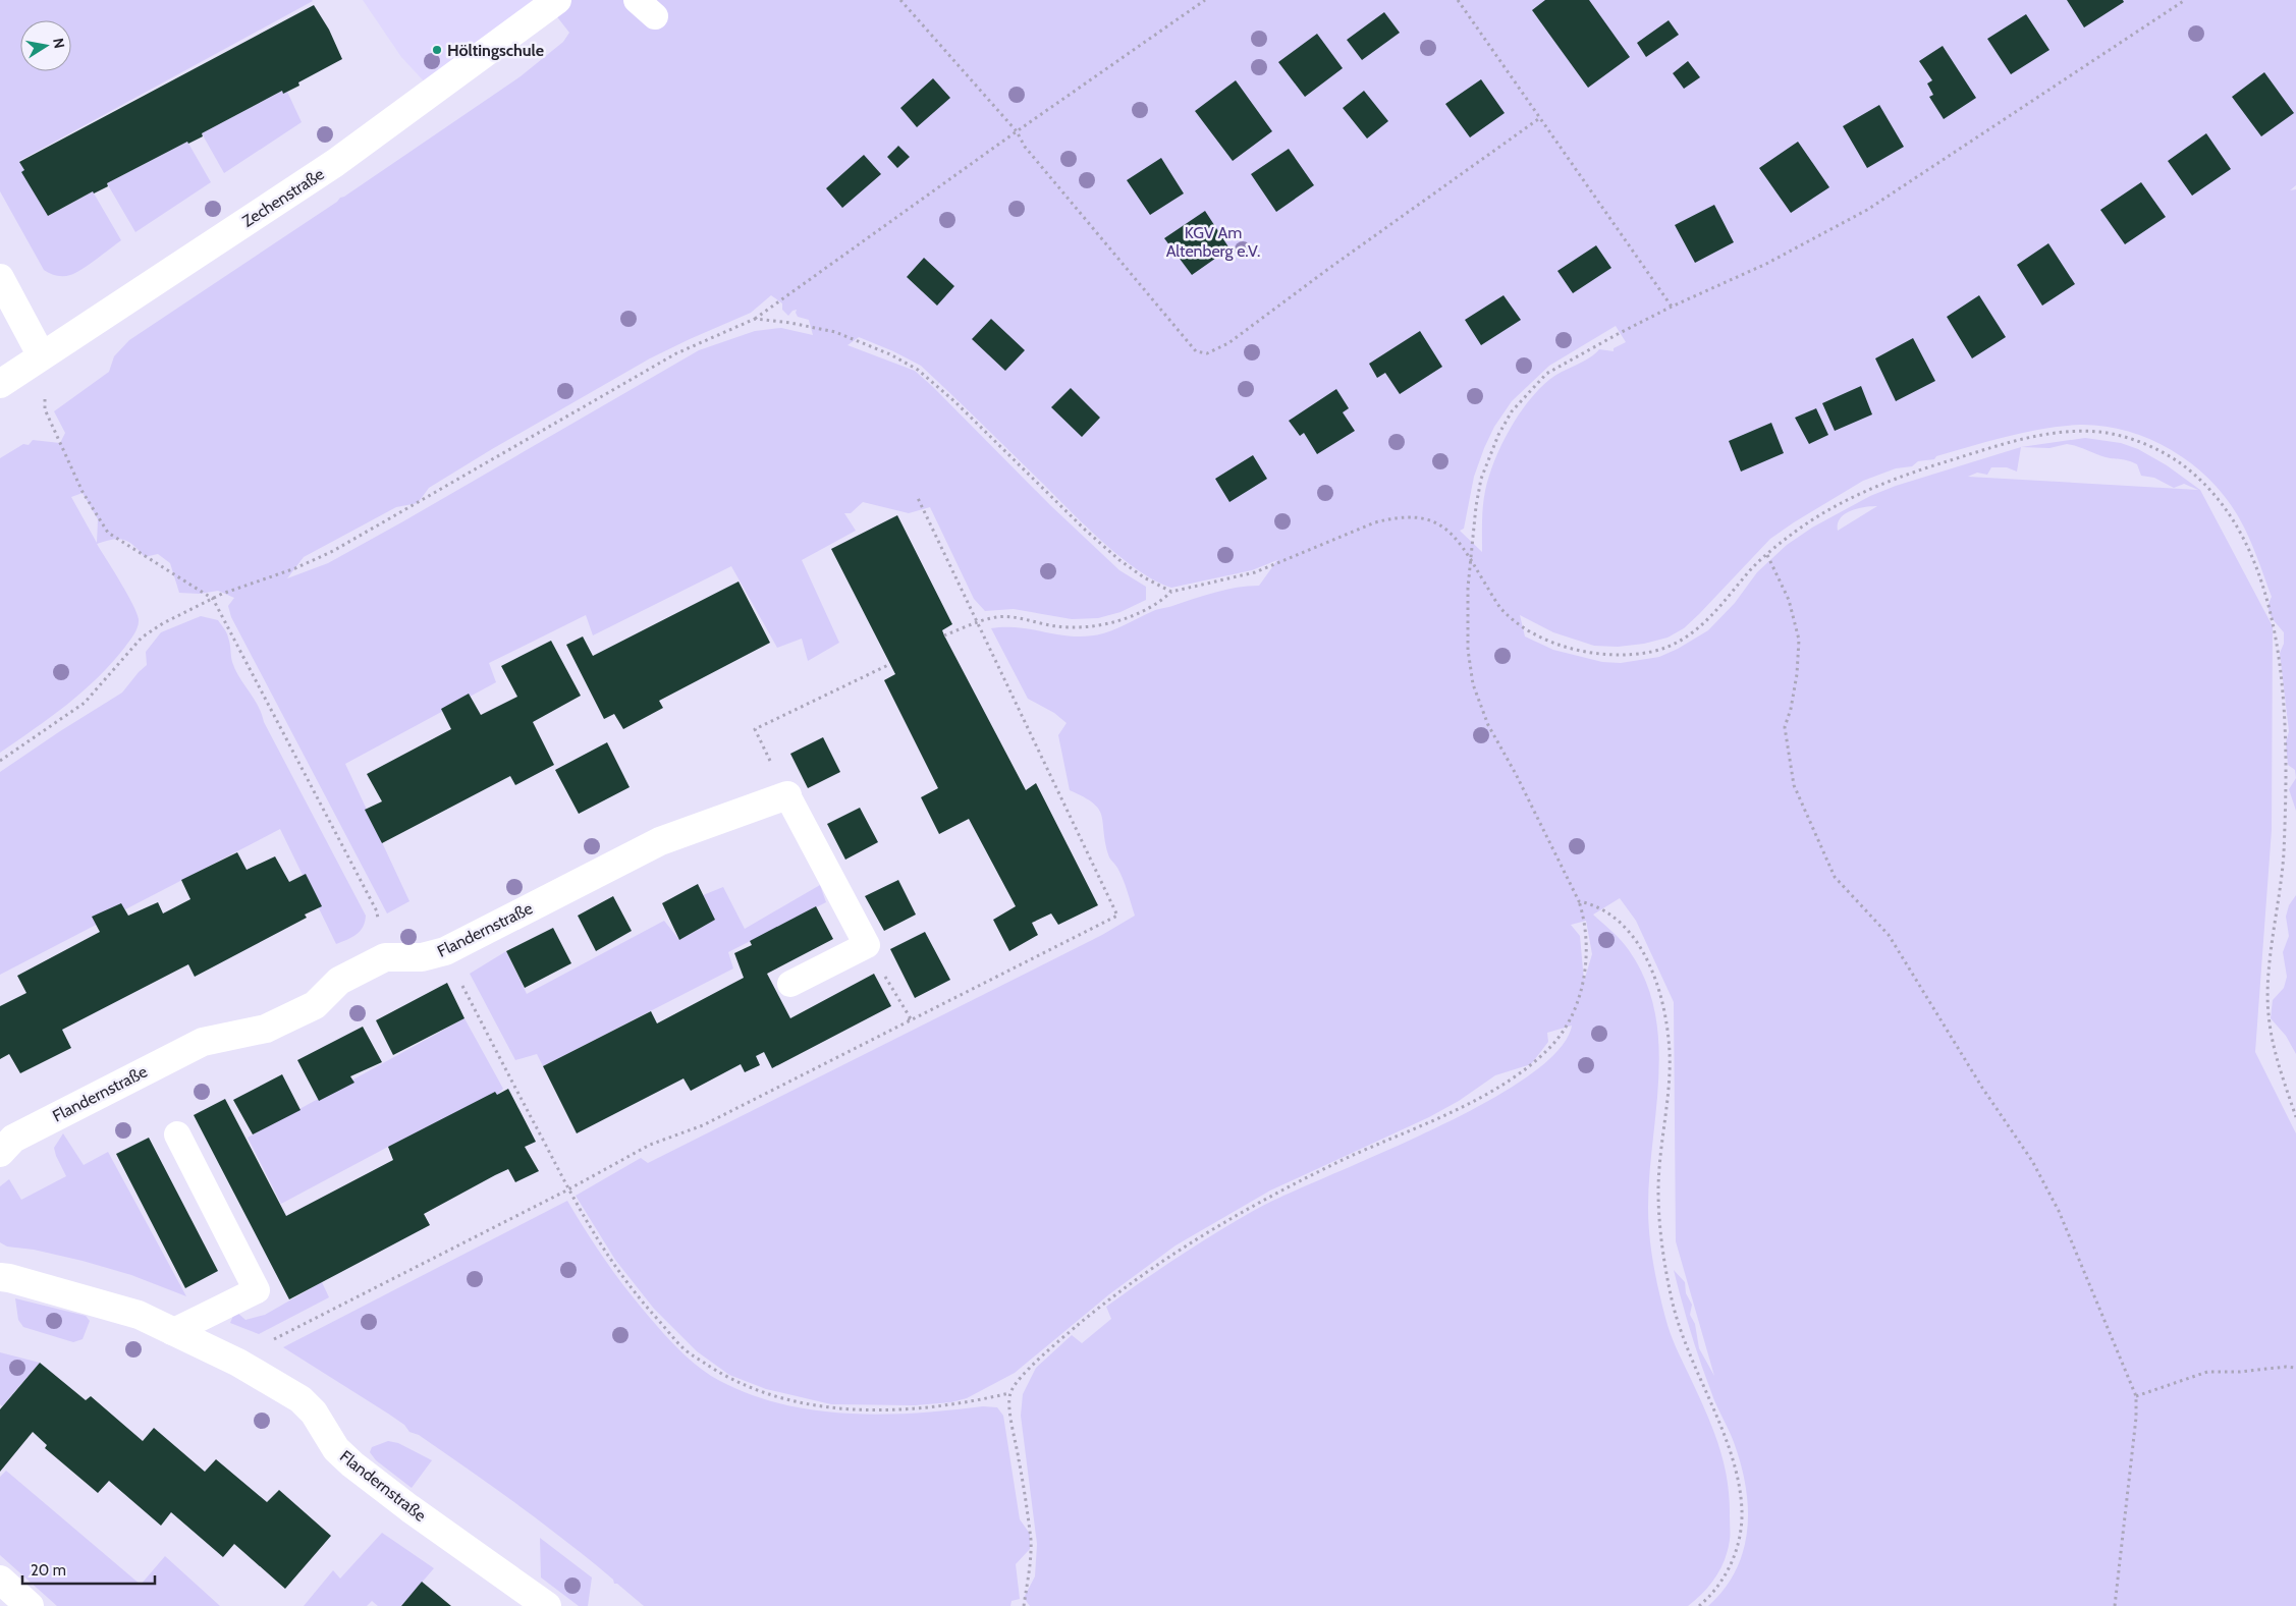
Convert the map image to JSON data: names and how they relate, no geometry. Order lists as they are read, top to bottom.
{
  "streets": {
    "street": ["Zechenstraße", "Flandernstraße"]
  },
  "parks": ["KGV Am Altenberg e.V."],
  "places": ["Höltingschule"],
  "scale_bar": "20 m",
  "north": "right"
}
